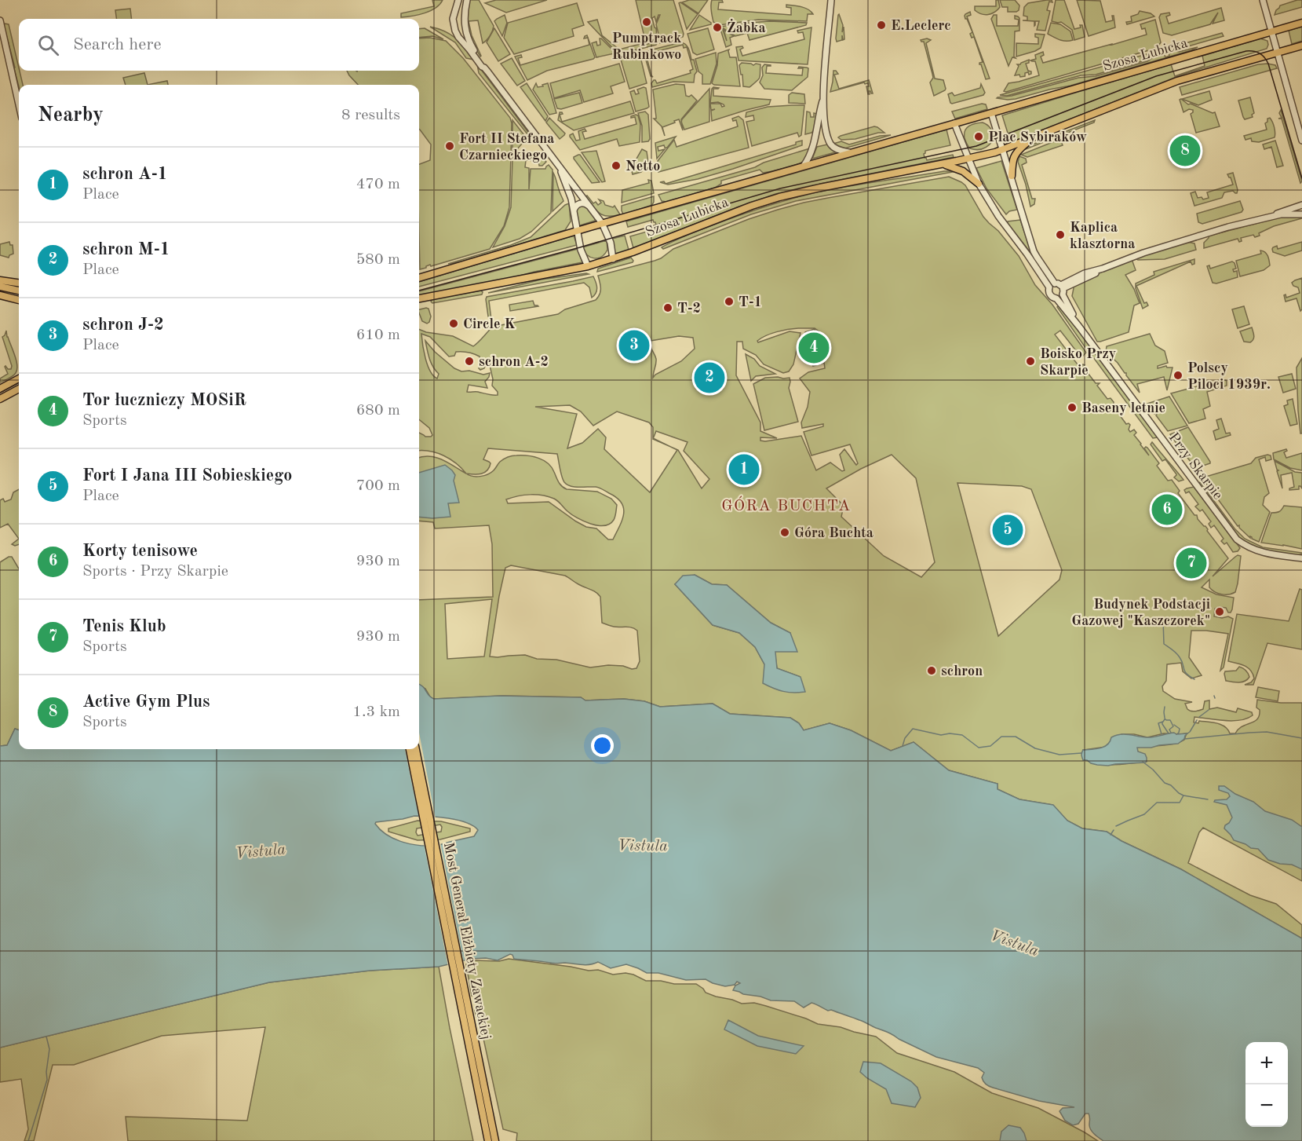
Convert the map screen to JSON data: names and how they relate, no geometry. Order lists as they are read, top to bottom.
{
  "streets": {
    "main road": ["Szosa Lubicka", "Most Generał Elżbiety Zawackiej"],
    "street": ["Przy Skarpie"]
  },
  "districts": ["GÓRA BUCHTA"],
  "water": ["Vistula"],
  "places": [
    "Pumptrack Rubinkowo",
    "E.Leclerc",
    "Żabka",
    "Plac Sybiraków",
    "Fort II Stefana Czarnieckiego",
    "Netto",
    "Kaplica klasztorna",
    "T-1",
    "T-2",
    "Circle K",
    "schron A-2",
    "Boisko Przy Skarpie",
    "Polscy Piloci 1939r.",
    "Baseny letnie",
    "Góra Buchta",
    "Budynek Podstacji Gazowej \"Kaszczorek\"",
    "schron"
  ],
  "page": {
    "search": "Search here",
    "heading": ["Nearby", "8 results"],
    "pins": [
      "8",
      "3",
      "4",
      "2",
      "1",
      "6",
      "5",
      "7"
    ],
    "list": [
      {
        "mark": "1",
        "name": "schron A-1",
        "note": "Place",
        "value": "470 m"
      },
      {
        "mark": "2",
        "name": "schron M-1",
        "note": "Place",
        "value": "580 m"
      },
      {
        "mark": "3",
        "name": "schron J-2",
        "note": "Place",
        "value": "610 m"
      },
      {
        "mark": "4",
        "name": "Tor łuczniczy MOSiR",
        "note": "Sports",
        "value": "680 m"
      },
      {
        "mark": "5",
        "name": "Fort I Jana III Sobieskiego",
        "note": "Place",
        "value": "700 m"
      },
      {
        "mark": "6",
        "name": "Korty tenisowe",
        "note": "Sports · Przy Skarpie",
        "value": "930 m"
      },
      {
        "mark": "7",
        "name": "Tenis Klub",
        "note": "Sports",
        "value": "930 m"
      },
      {
        "mark": "8",
        "name": "Active Gym Plus",
        "note": "Sports",
        "value": "1.3 km"
      }
    ],
    "map_buttons": ["+", "−"]
  }
}
